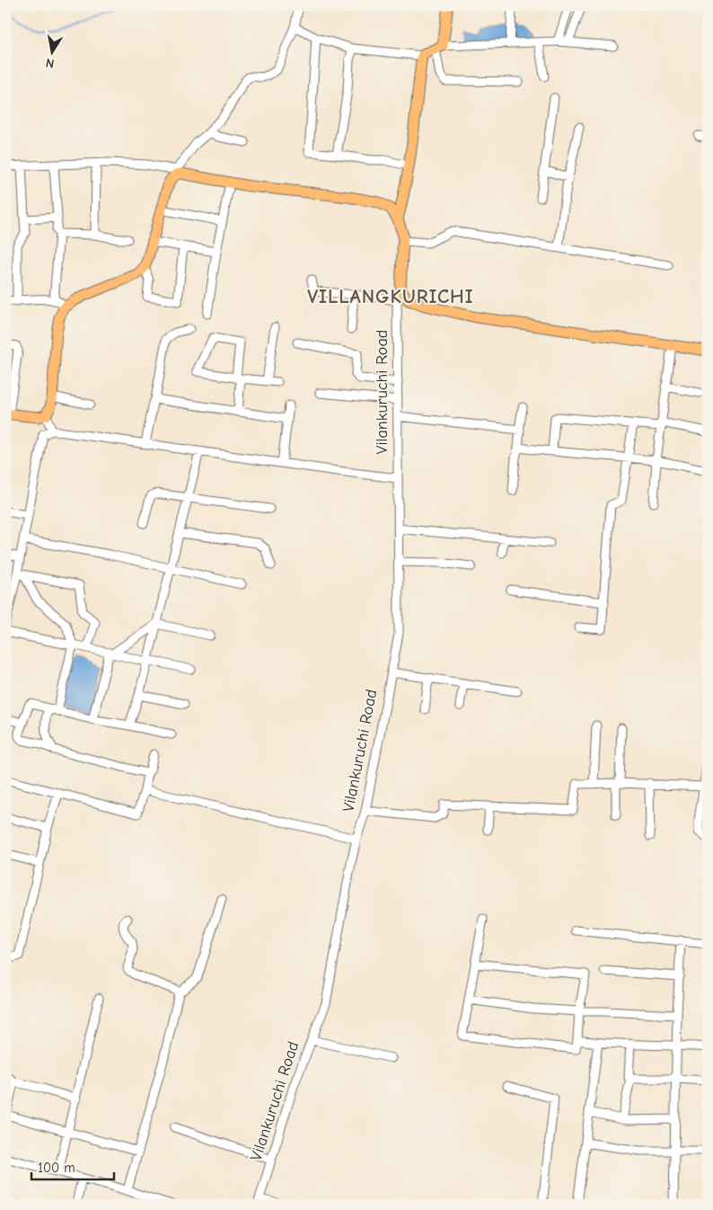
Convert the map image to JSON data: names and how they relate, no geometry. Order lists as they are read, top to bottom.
{
  "streets": {
    "street": ["Vilankuruchi Road"]
  },
  "districts": ["VILLANGKURICHI"],
  "scale_bar": "100 m",
  "north": "bottom"
}
